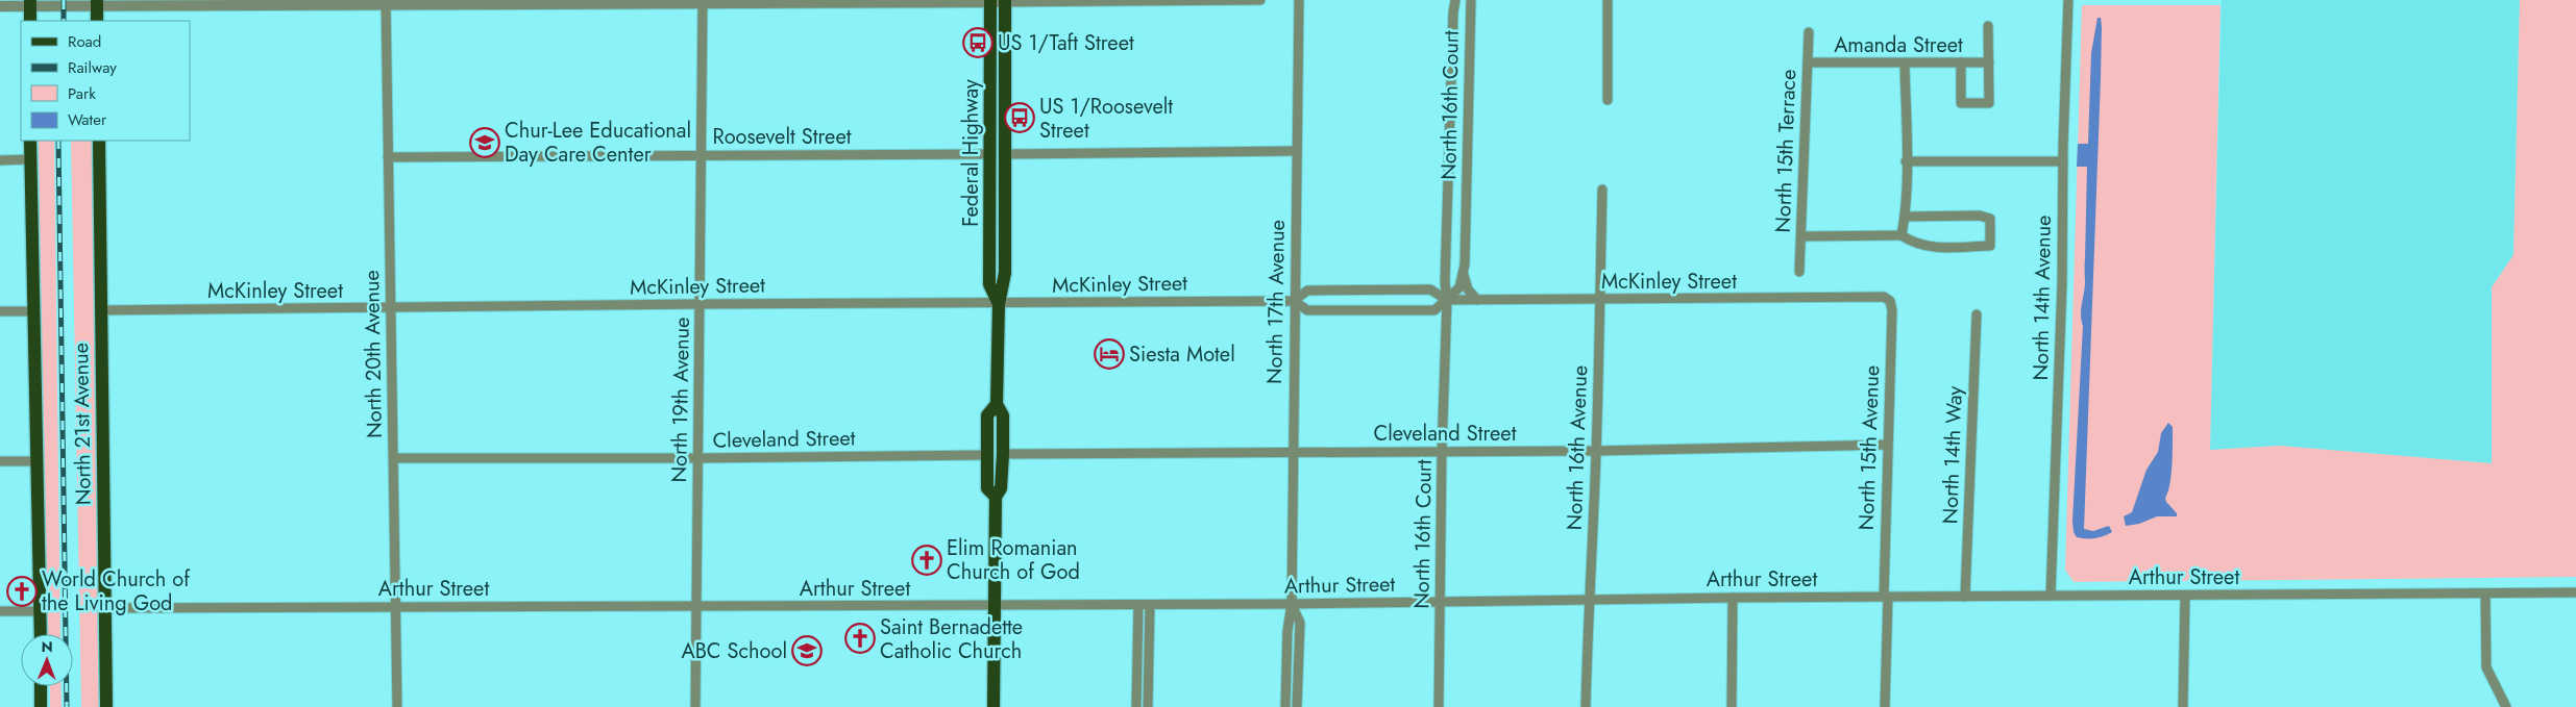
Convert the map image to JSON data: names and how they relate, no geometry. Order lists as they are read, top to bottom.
{
  "streets": {
    "main road": ["Federal Highway", "North 21st Avenue"],
    "street": [
      "Amanda Street",
      "North 16th Court",
      "Roosevelt Street",
      "North 15th Terrace",
      "McKinley Street",
      "North 14th Avenue",
      "North 17th Avenue",
      "North 20th Avenue",
      "North 19th Avenue",
      "Cleveland Street",
      "North 16th Avenue",
      "North 15th Avenue",
      "North 14th Way",
      "Arthur Street"
    ]
  },
  "crossings": [
    ["Amanda Street", "North 15th Terrace"],
    ["North 16th Court", "McKinley Street"],
    ["North 16th Court", "Cleveland Street"],
    ["North 16th Court", "Arthur Street"],
    ["Roosevelt Street", "Federal Highway"],
    ["Roosevelt Street", "North 20th Avenue"],
    ["Roosevelt Street", "North 19th Avenue"],
    ["Federal Highway", "McKinley Street"],
    ["Federal Highway", "Cleveland Street"],
    ["McKinley Street", "North 17th Avenue"],
    ["McKinley Street", "North 20th Avenue"],
    ["McKinley Street", "North 19th Avenue"],
    ["McKinley Street", "North 21st Avenue"],
    ["McKinley Street", "North 16th Avenue"],
    ["McKinley Street", "North 15th Avenue"],
    ["North 14th Avenue", "Arthur Street"],
    ["North 17th Avenue", "Cleveland Street"],
    ["North 17th Avenue", "Arthur Street"],
    ["North 20th Avenue", "Cleveland Street"],
    ["North 20th Avenue", "Arthur Street"],
    ["North 19th Avenue", "Cleveland Street"],
    ["North 19th Avenue", "Arthur Street"],
    ["North 21st Avenue", "Arthur Street"],
    ["Cleveland Street", "North 16th Avenue"],
    ["Cleveland Street", "North 15th Avenue"],
    ["North 16th Avenue", "Arthur Street"],
    ["North 15th Avenue", "Arthur Street"],
    ["North 14th Way", "Arthur Street"]
  ],
  "places": {
    "bus stop": ["US 1/Taft Street", "US 1/Roosevelt Street"],
    "school or university": ["Chur-Lee Educational Day Care Center", "ABC School"],
    "hotel": ["Siesta Motel"],
    "church": ["Elim Romanian Church of God", "World Church of the Living God", "Saint Bernadette Catholic Church"]
  },
  "legend": [
    "Road",
    "Railway",
    "Park",
    "Water"
  ],
  "north": "top"
}
